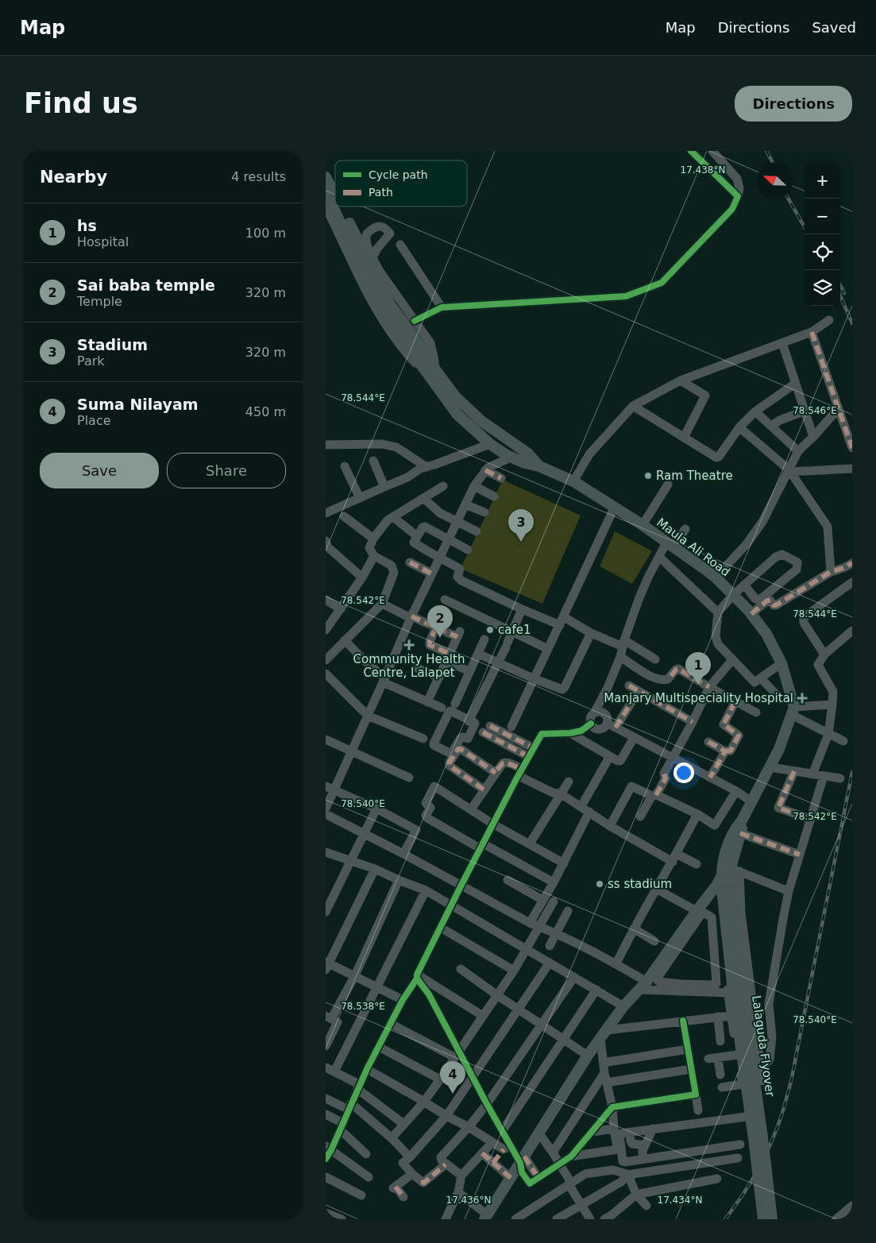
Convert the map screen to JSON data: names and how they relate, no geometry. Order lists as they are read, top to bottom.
{
  "streets": {
    "main road": ["Maula Ali Road", "Lalaguda Flyover"]
  },
  "places": {
    "other": ["Ram Theatre", "cafe1", "ss stadium"],
    "health": ["Community Health Centre, Lalapet", "Manjary Multispeciality Hospital"]
  },
  "legend": ["Cycle path", "Path"],
  "north": "top left",
  "page": {
    "header": "Map",
    "nav": ["Map", "Directions", "Saved"],
    "buttons": [
      "Directions",
      ["Save", "Share"]
    ],
    "title": "Find us",
    "heading": ["Nearby", "4 results"],
    "map_buttons": ["+", "−"],
    "list": [
      {
        "mark": "1",
        "name": "hs",
        "note": "Hospital",
        "value": "100 m"
      },
      {
        "mark": "2",
        "name": "Sai baba temple",
        "note": "Temple",
        "value": "320 m"
      },
      {
        "mark": "3",
        "name": "Stadium",
        "note": "Park",
        "value": "320 m"
      },
      {
        "mark": "4",
        "name": "Suma Nilayam",
        "note": "Place",
        "value": "450 m"
      }
    ],
    "pins": [
      "3",
      "2",
      "1",
      "4"
    ]
  },
  "coordinates": [
    "17.438°N",
    "78.544°E",
    "78.546°E",
    "78.542°E",
    "78.540°E",
    "78.538°E",
    "17.436°N",
    "17.434°N"
  ]
}
